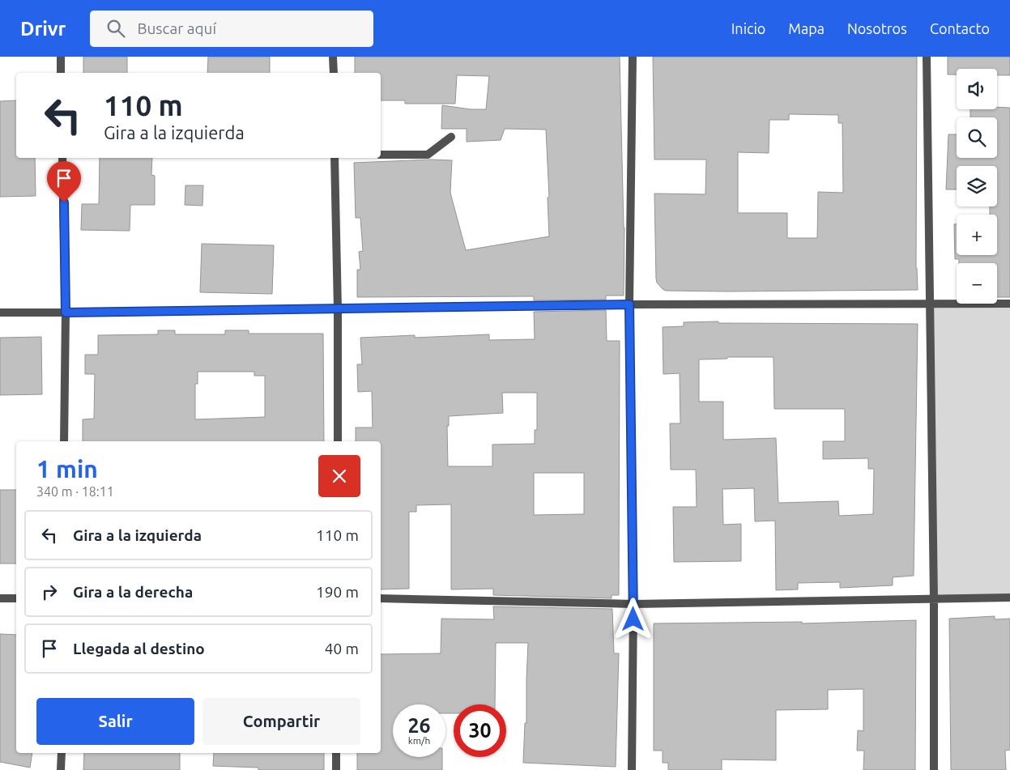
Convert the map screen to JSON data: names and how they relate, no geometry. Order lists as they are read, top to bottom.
{
  "page": {
    "header": "Drivr",
    "search": "Buscar aquí",
    "nav": [
      "Inicio",
      "Mapa",
      "Nosotros",
      "Contacto"
    ],
    "map_buttons": ["+", "−"],
    "turn": ["110 m", "Gira a la izquierda"],
    "heading": ["1 min", "340 m · 18:11"],
    "list": [
      {
        "name": "Gira a la izquierda",
        "value": "110 m"
      },
      {
        "name": "Gira a la derecha",
        "value": "190 m"
      },
      {
        "name": "Llegada al destino",
        "value": "40 m"
      }
    ],
    "buttons": ["Salir", "Compartir"],
    "speed": "26 km/h",
    "limit": "30"
  }
}
